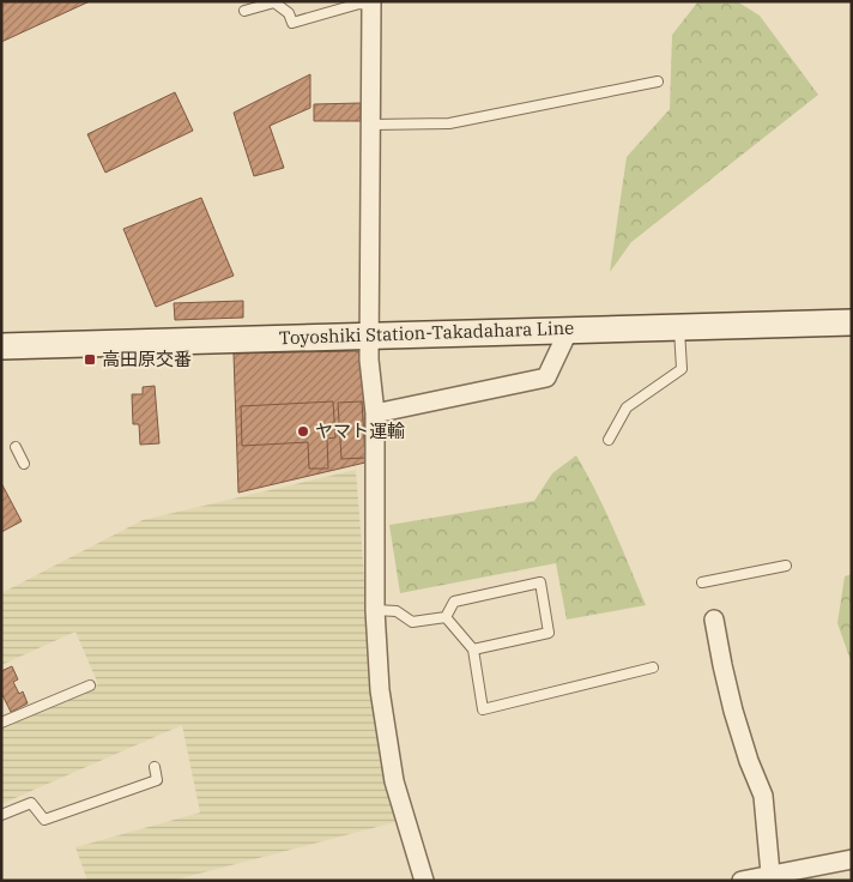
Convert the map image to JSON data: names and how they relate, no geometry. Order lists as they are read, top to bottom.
{
  "streets": {
    "main road": ["Toyoshiki Station-Takadahara Line"]
  },
  "places": {
    "transit": ["高田原交番"],
    "other": ["ヤマト運輸"]
  }
}
